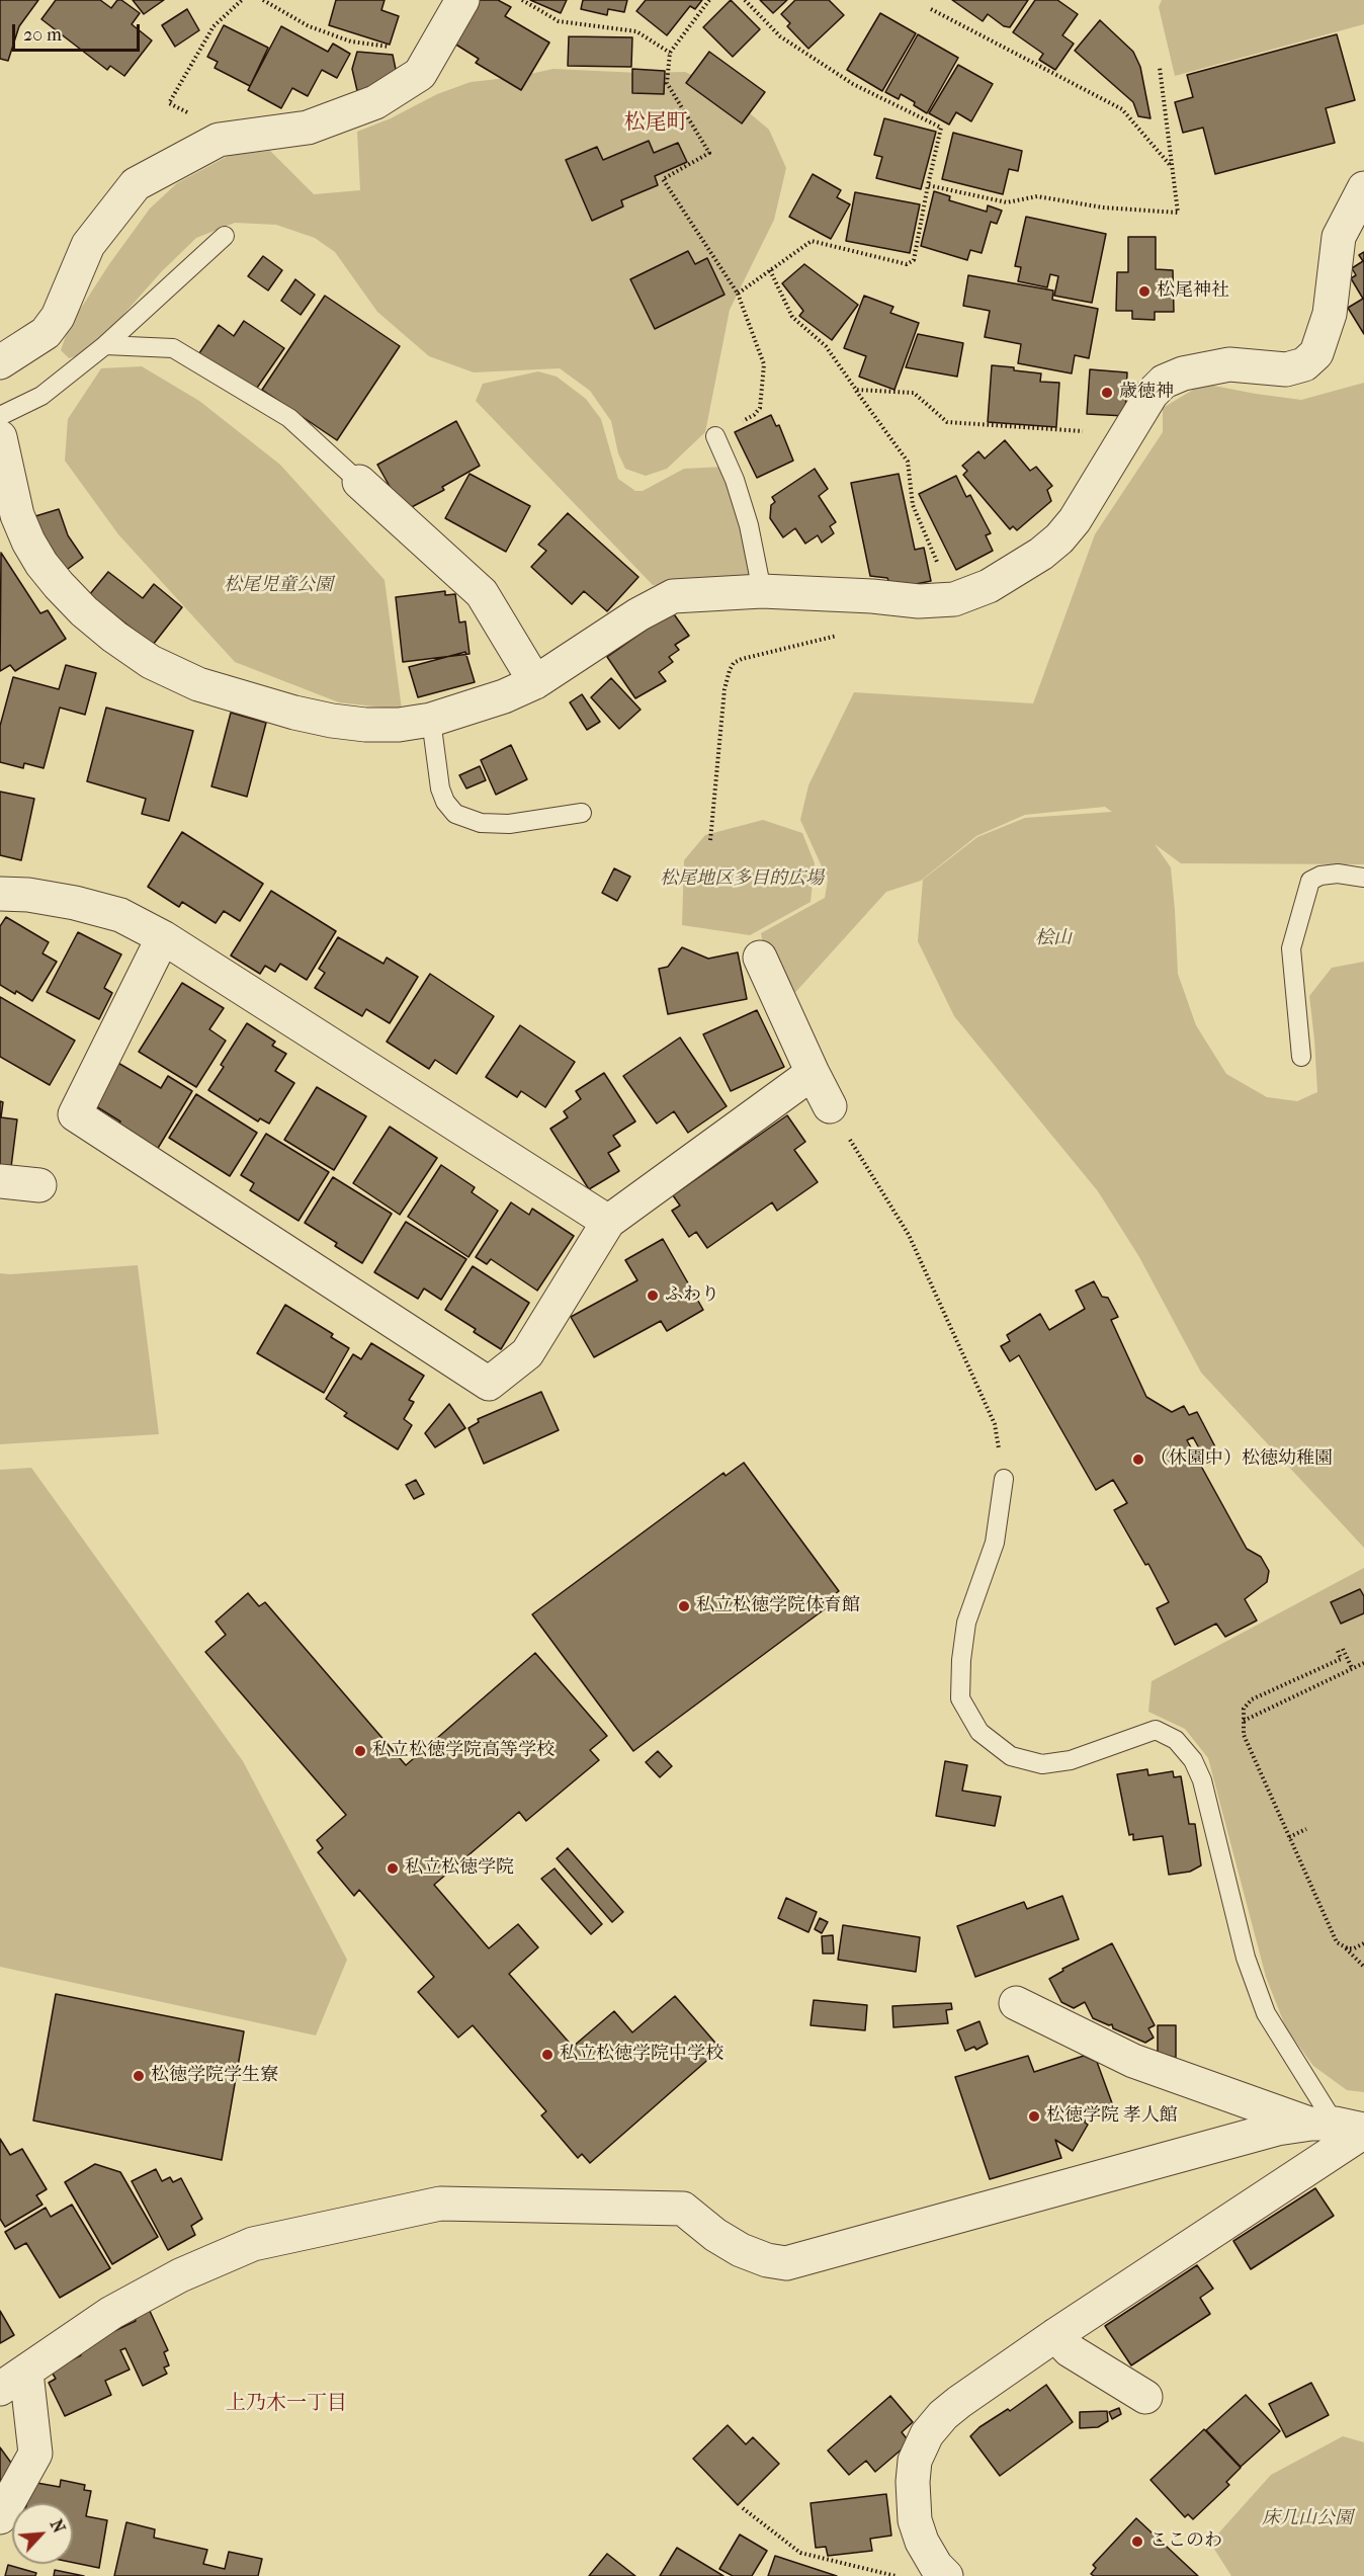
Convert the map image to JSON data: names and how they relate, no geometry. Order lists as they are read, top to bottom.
{
  "districts": ["松尾町", "上乃木一丁目"],
  "parks": [
    "松尾児童公園",
    "松尾地区多目的広場",
    "桧山",
    "床几山公園"
  ],
  "places": [
    "松尾神社",
    "歳徳神",
    "ふわり",
    "（休園中）松徳幼稚園",
    "私立松徳学院体育館",
    "私立松徳学院高等学校",
    "私立松徳学院",
    "私立松徳学院中学校",
    "松徳学院学生寮",
    "松徳学院 孝人館",
    "ここのわ"
  ],
  "scale_bar": "20 m",
  "north": "top right"
}
